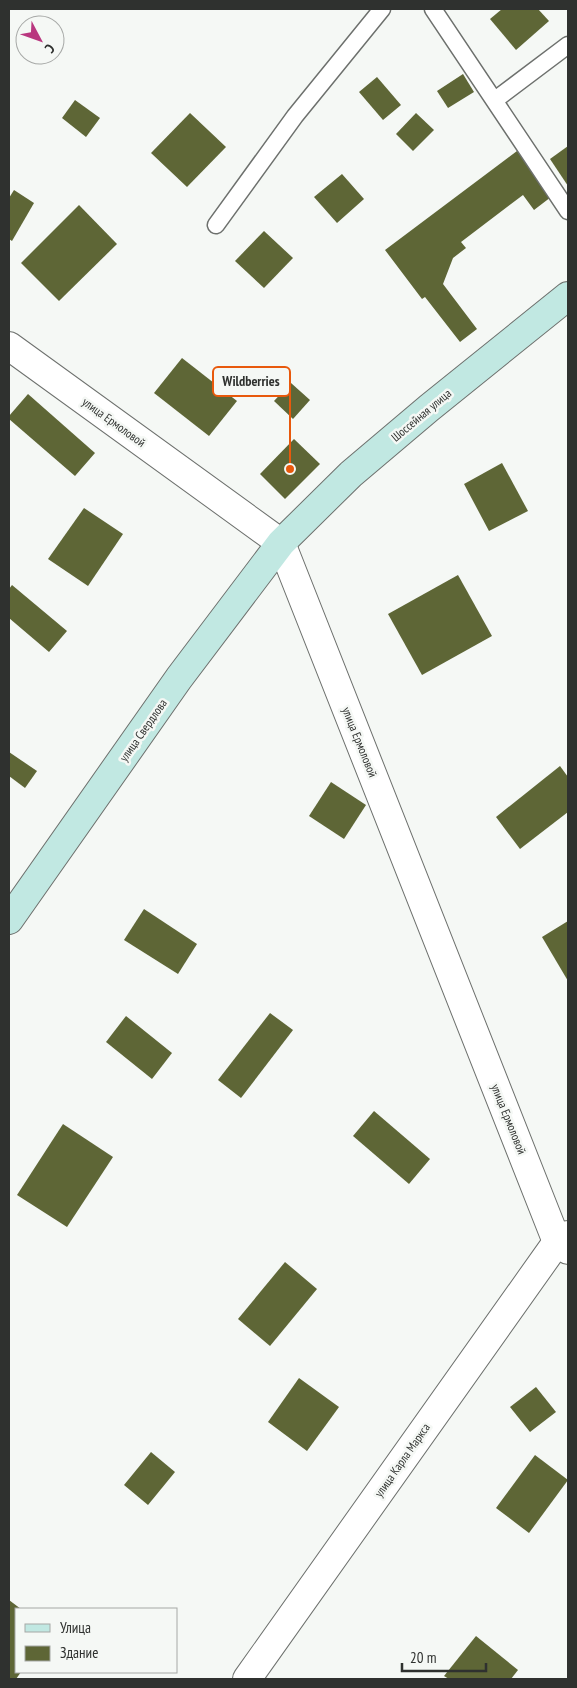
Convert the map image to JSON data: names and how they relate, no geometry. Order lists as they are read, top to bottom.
{
  "streets": {
    "main road": ["Шоссейная улица", "улица Свердлова"],
    "street": ["улица Ермоловой", "улица Карла Маркса"]
  },
  "crossings": [
    ["Шоссейная улица", "улица Ермоловой"],
    ["Шоссейная улица", "улица Свердлова"],
    ["улица Ермоловой", "улица Свердлова"],
    ["улица Ермоловой", "улица Карла Маркса"]
  ],
  "places": ["Wildberries"],
  "legend": ["Улица", "Здание"],
  "scale_bar": "20 m",
  "north": "bottom right"
}
